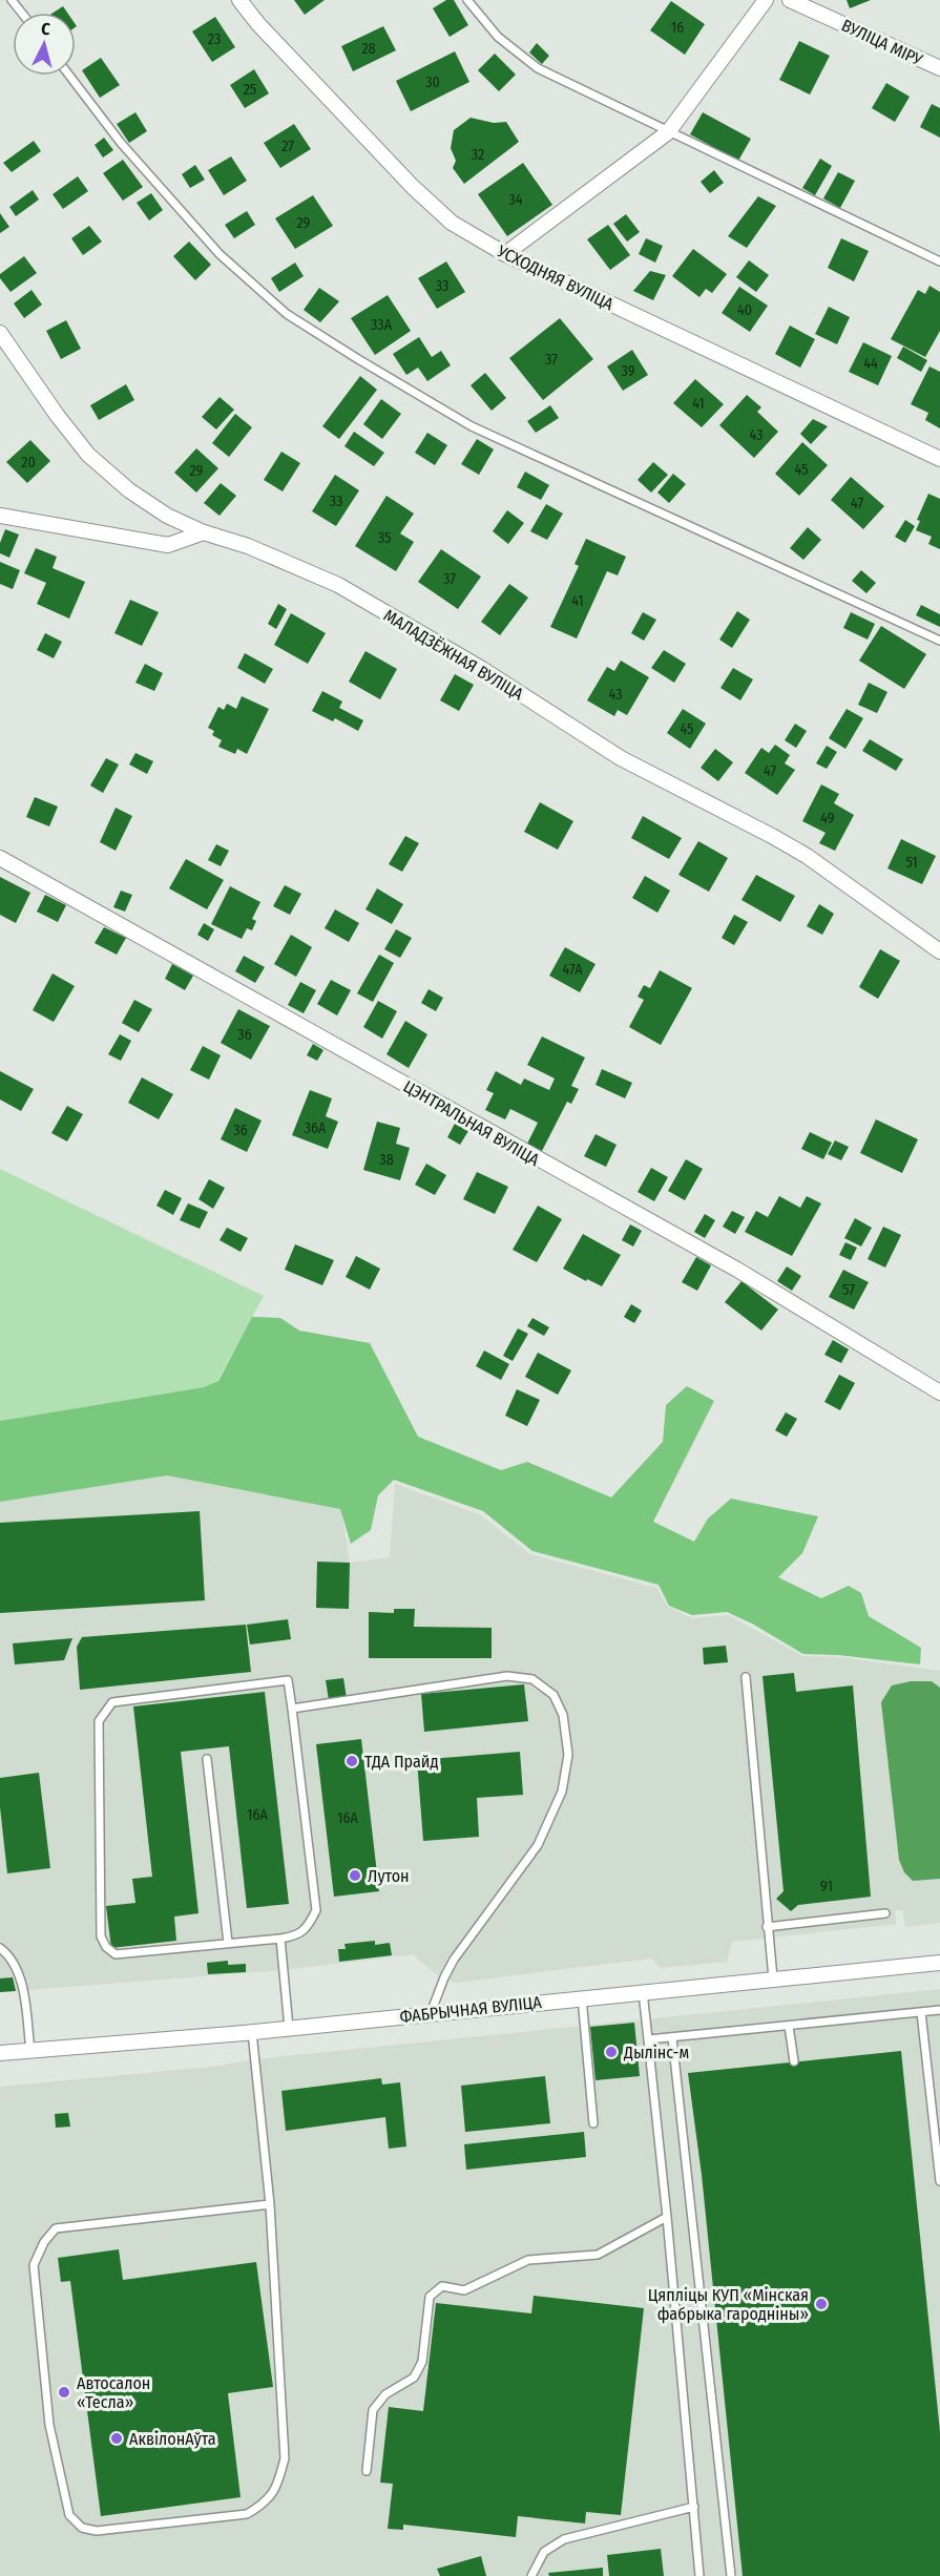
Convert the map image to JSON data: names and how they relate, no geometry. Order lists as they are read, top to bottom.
{
  "streets": {
    "street": [
      "ВУЛІЦА МІРУ",
      "УСХОДНЯЯ ВУЛІЦА",
      "МАЛАДЗЁЖНАЯ ВУЛІЦА",
      "ЦЭНТРАЛЬНАЯ ВУЛІЦА",
      "ФАБРЫЧНАЯ ВУЛІЦА"
    ]
  },
  "places": [
    "ТДА Прайд",
    "Лутон",
    "Дылінс-м",
    "Цяпліцы КУП «Мінская фабрыка гародніны»",
    "Автосалон «Тесла»",
    "АквілонАўта"
  ],
  "house_numbers": [
    "16",
    "23",
    "28",
    "30",
    "25",
    "27",
    "32",
    "34",
    "29",
    "33",
    "40",
    "33А",
    "37",
    "44",
    "39",
    "41",
    "43",
    "20",
    "45",
    "29",
    "33",
    "47",
    "35",
    "37",
    "41",
    "43",
    "45",
    "47",
    "49",
    "51",
    "47А",
    "36",
    "36А",
    "36",
    "38",
    "57",
    "16А",
    "16А",
    "91"
  ],
  "north": "top"
}
